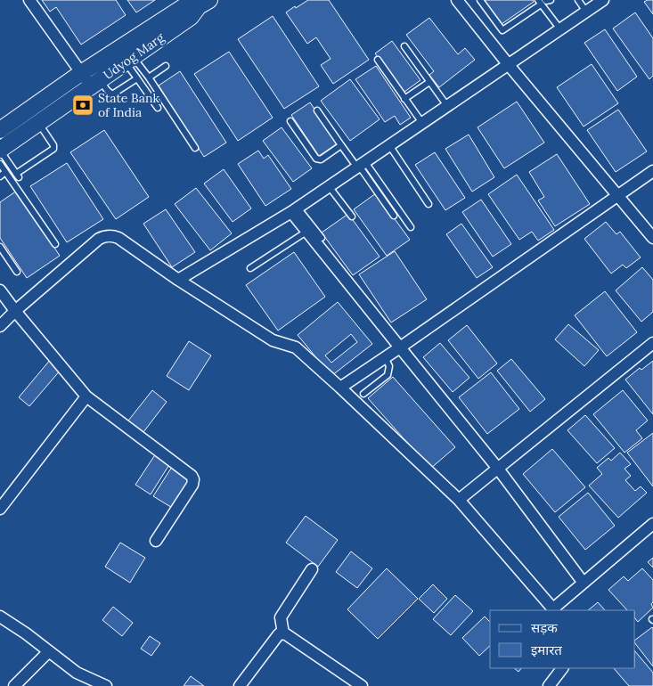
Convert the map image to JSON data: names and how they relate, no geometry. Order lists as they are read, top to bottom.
{
  "streets": {
    "street": ["Udyog Marg"]
  },
  "places": {
    "bank": ["State Bank of India"]
  },
  "legend": ["सड़क", "इमारत"]
}
